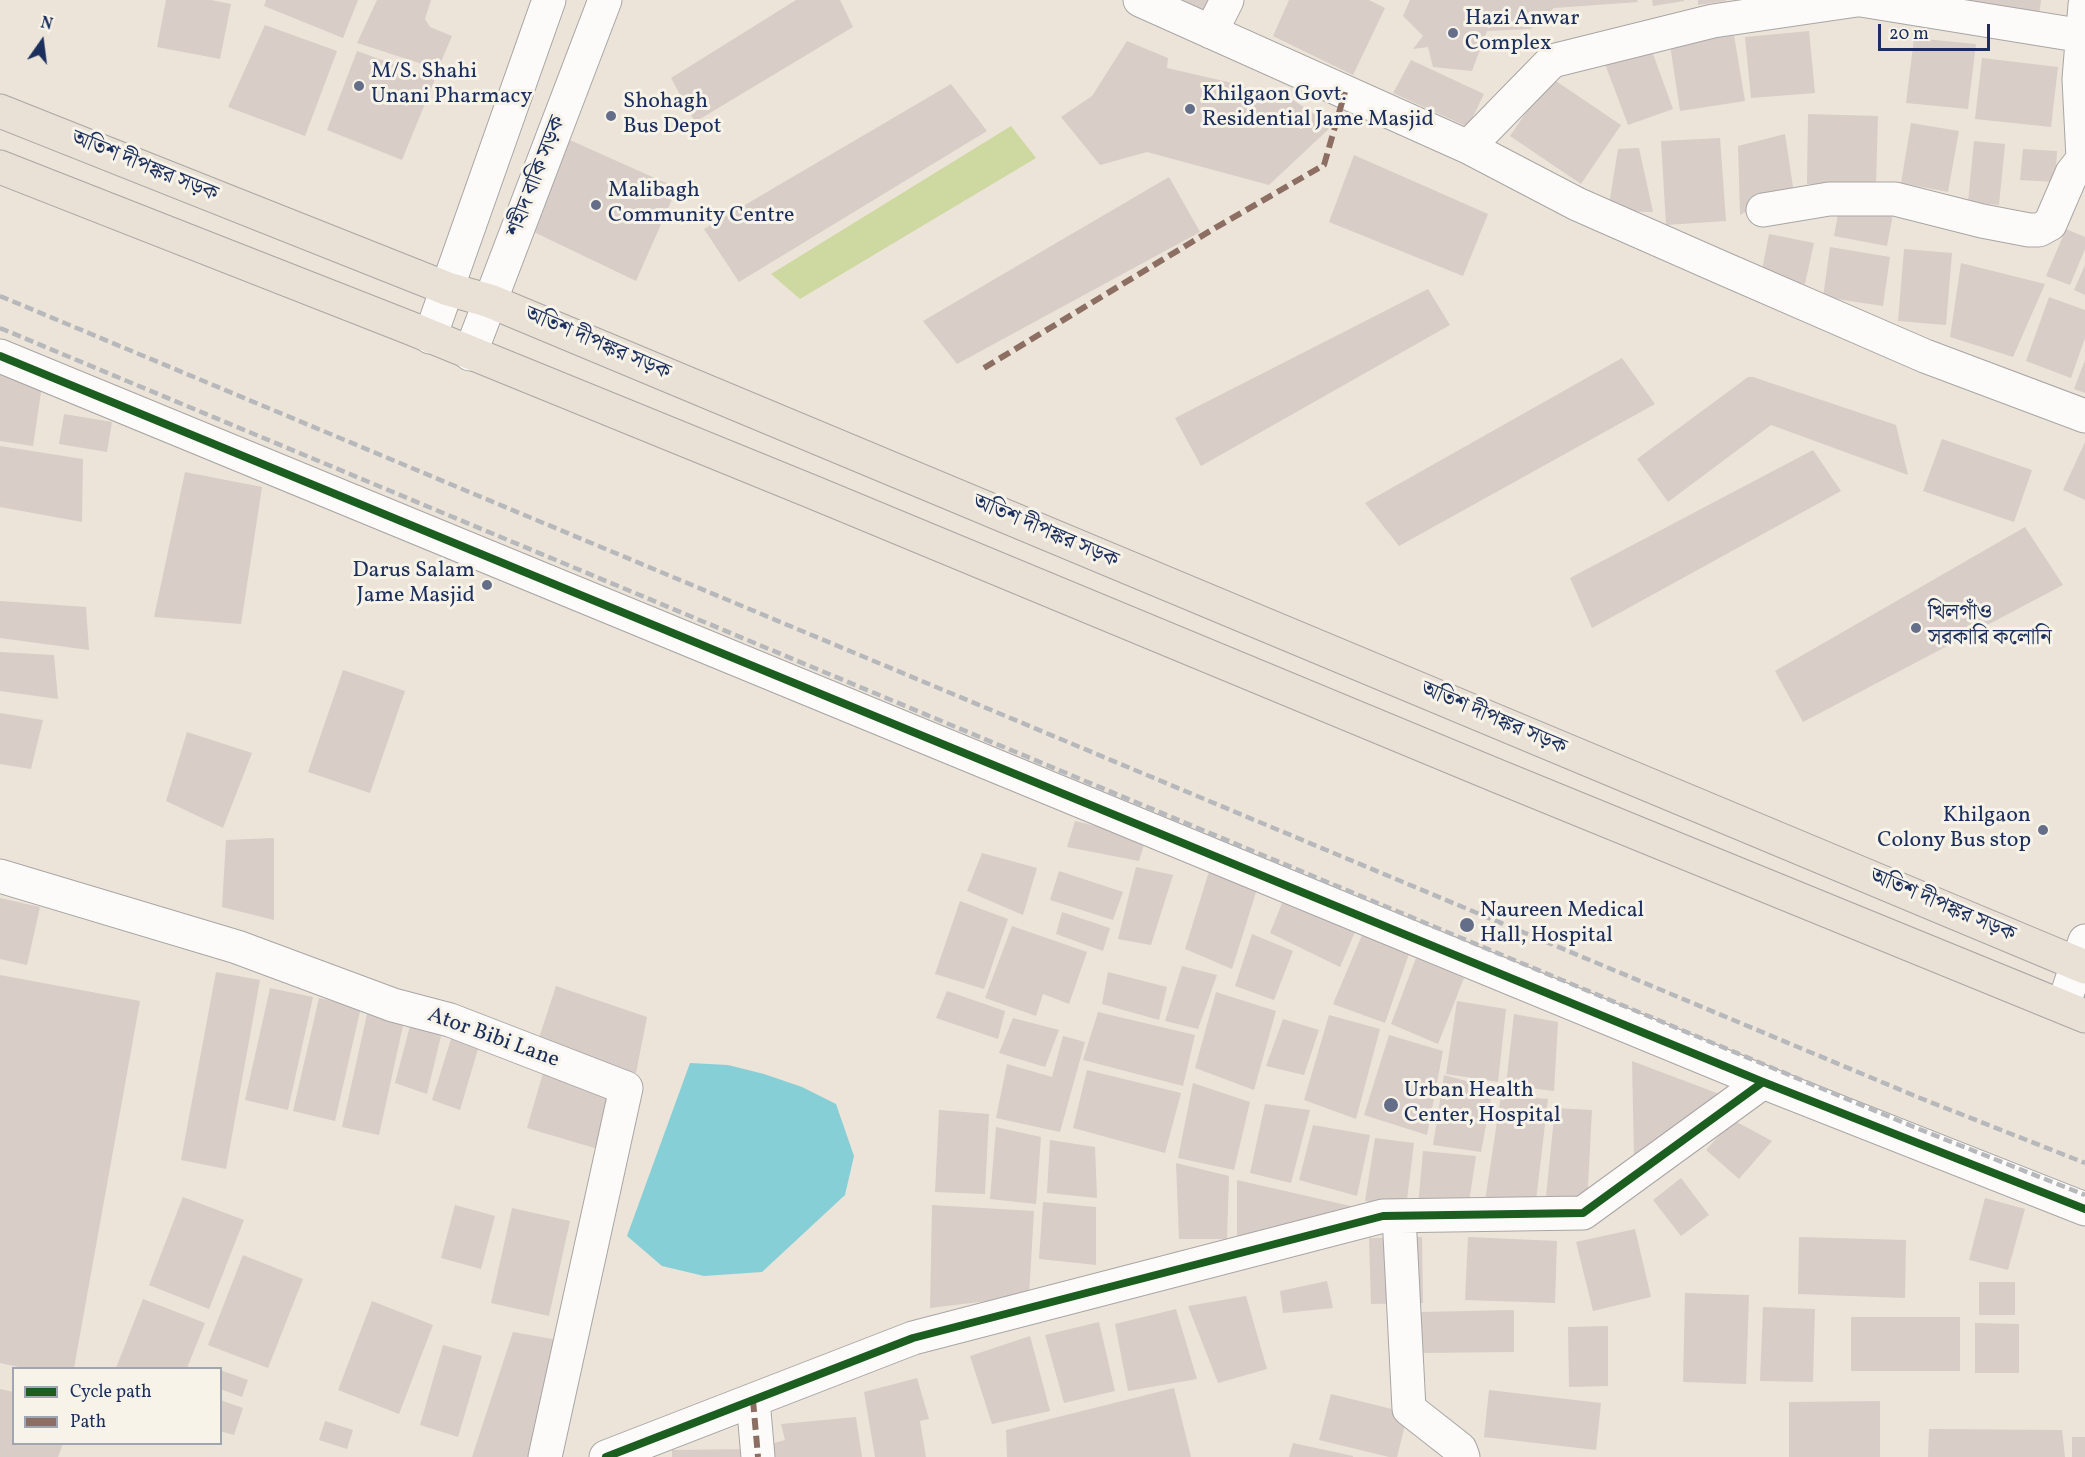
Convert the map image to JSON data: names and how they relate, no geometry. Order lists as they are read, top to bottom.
{
  "streets": {
    "main road": ["অতিশ দীপঙ্কর সড়ক"],
    "street": ["শহীদ বাকি সড়ক", "Ator Bibi Lane"]
  },
  "crossings": [
    ["অতিশ দীপঙ্কর সড়ক", "শহীদ বাকি সড়ক"]
  ],
  "places": [
    "Hazi Anwar Complex",
    "M/S. Shahi Unani Pharmacy",
    "Khilgaon Govt. Residential Jame Masjid",
    "Shohagh Bus Depot",
    "Malibagh Community Centre",
    "Darus Salam Jame Masjid",
    "খিলগাঁও সরকারি কলোনি",
    "Khilgaon Colony Bus stop",
    "Naureen Medical Hall, Hospital",
    "Urban Health Center, Hospital"
  ],
  "legend": ["Cycle path", "Path"],
  "scale_bar": "20 m",
  "north": "top"
}
